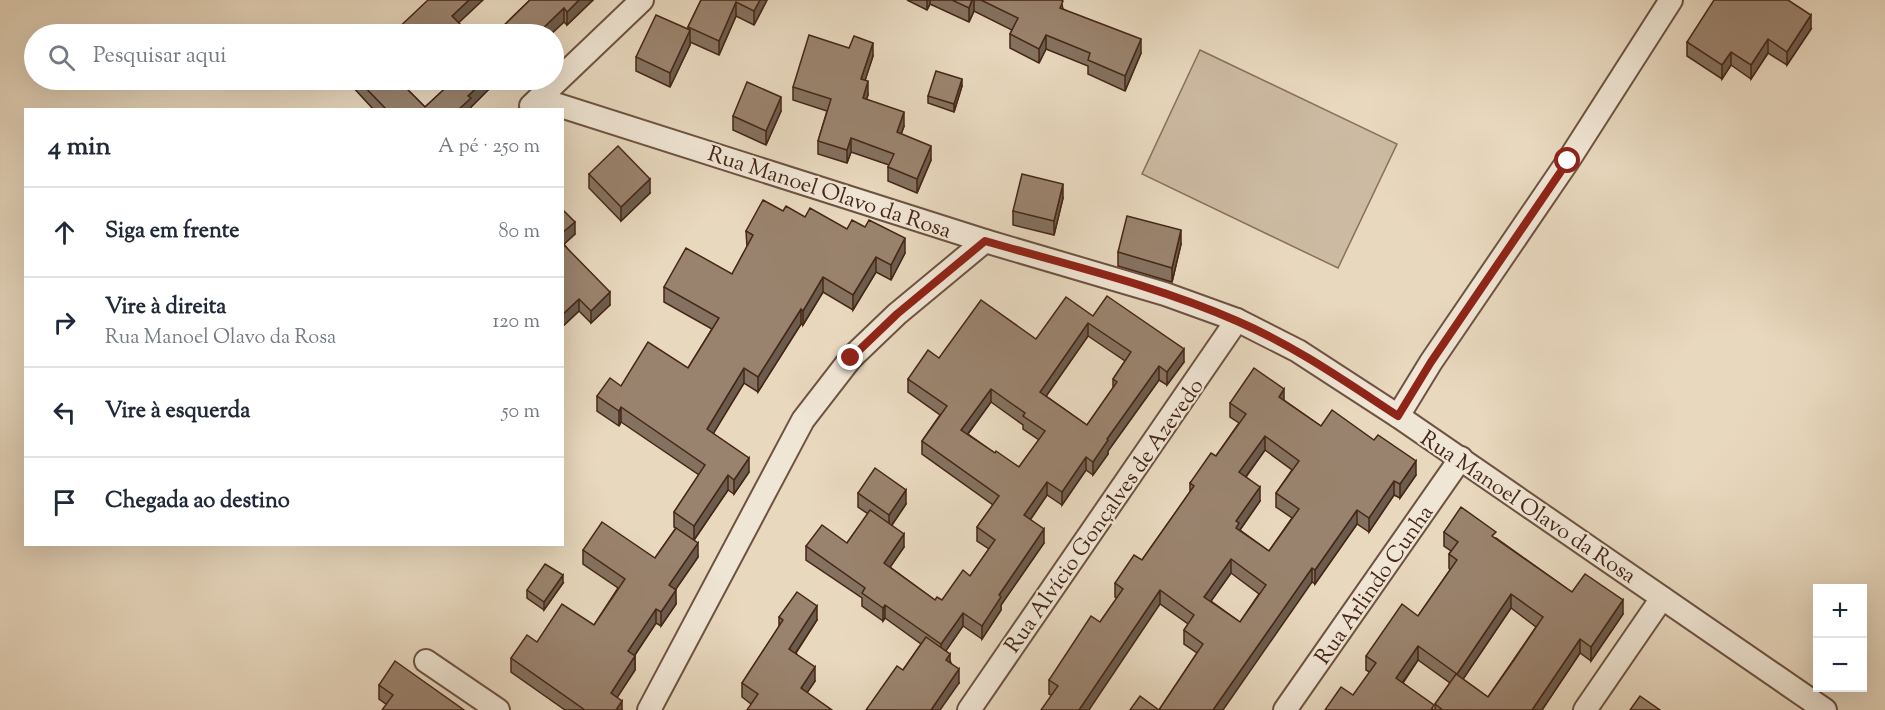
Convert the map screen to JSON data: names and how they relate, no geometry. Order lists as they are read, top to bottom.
{
  "streets": {
    "street": ["Rua Manoel Olavo da Rosa", "Rua Alvício Gonçalves de Azevedo", "Rua Arlindo Cunha"]
  },
  "crossings": [
    ["Rua Manoel Olavo da Rosa", "Rua Alvício Gonçalves de Azevedo"],
    ["Rua Manoel Olavo da Rosa", "Rua Arlindo Cunha"]
  ],
  "page": {
    "search": "Pesquisar aqui",
    "heading": ["4 min", "A pé · 250 m"],
    "list": [
      ["Siga em frente", "80 m"],
      ["Vire à direita", "Rua Manoel Olavo da Rosa", "120 m"],
      ["Vire à esquerda", "50 m"],
      "Chegada ao destino"
    ],
    "map_buttons": ["+", "−"]
  }
}
